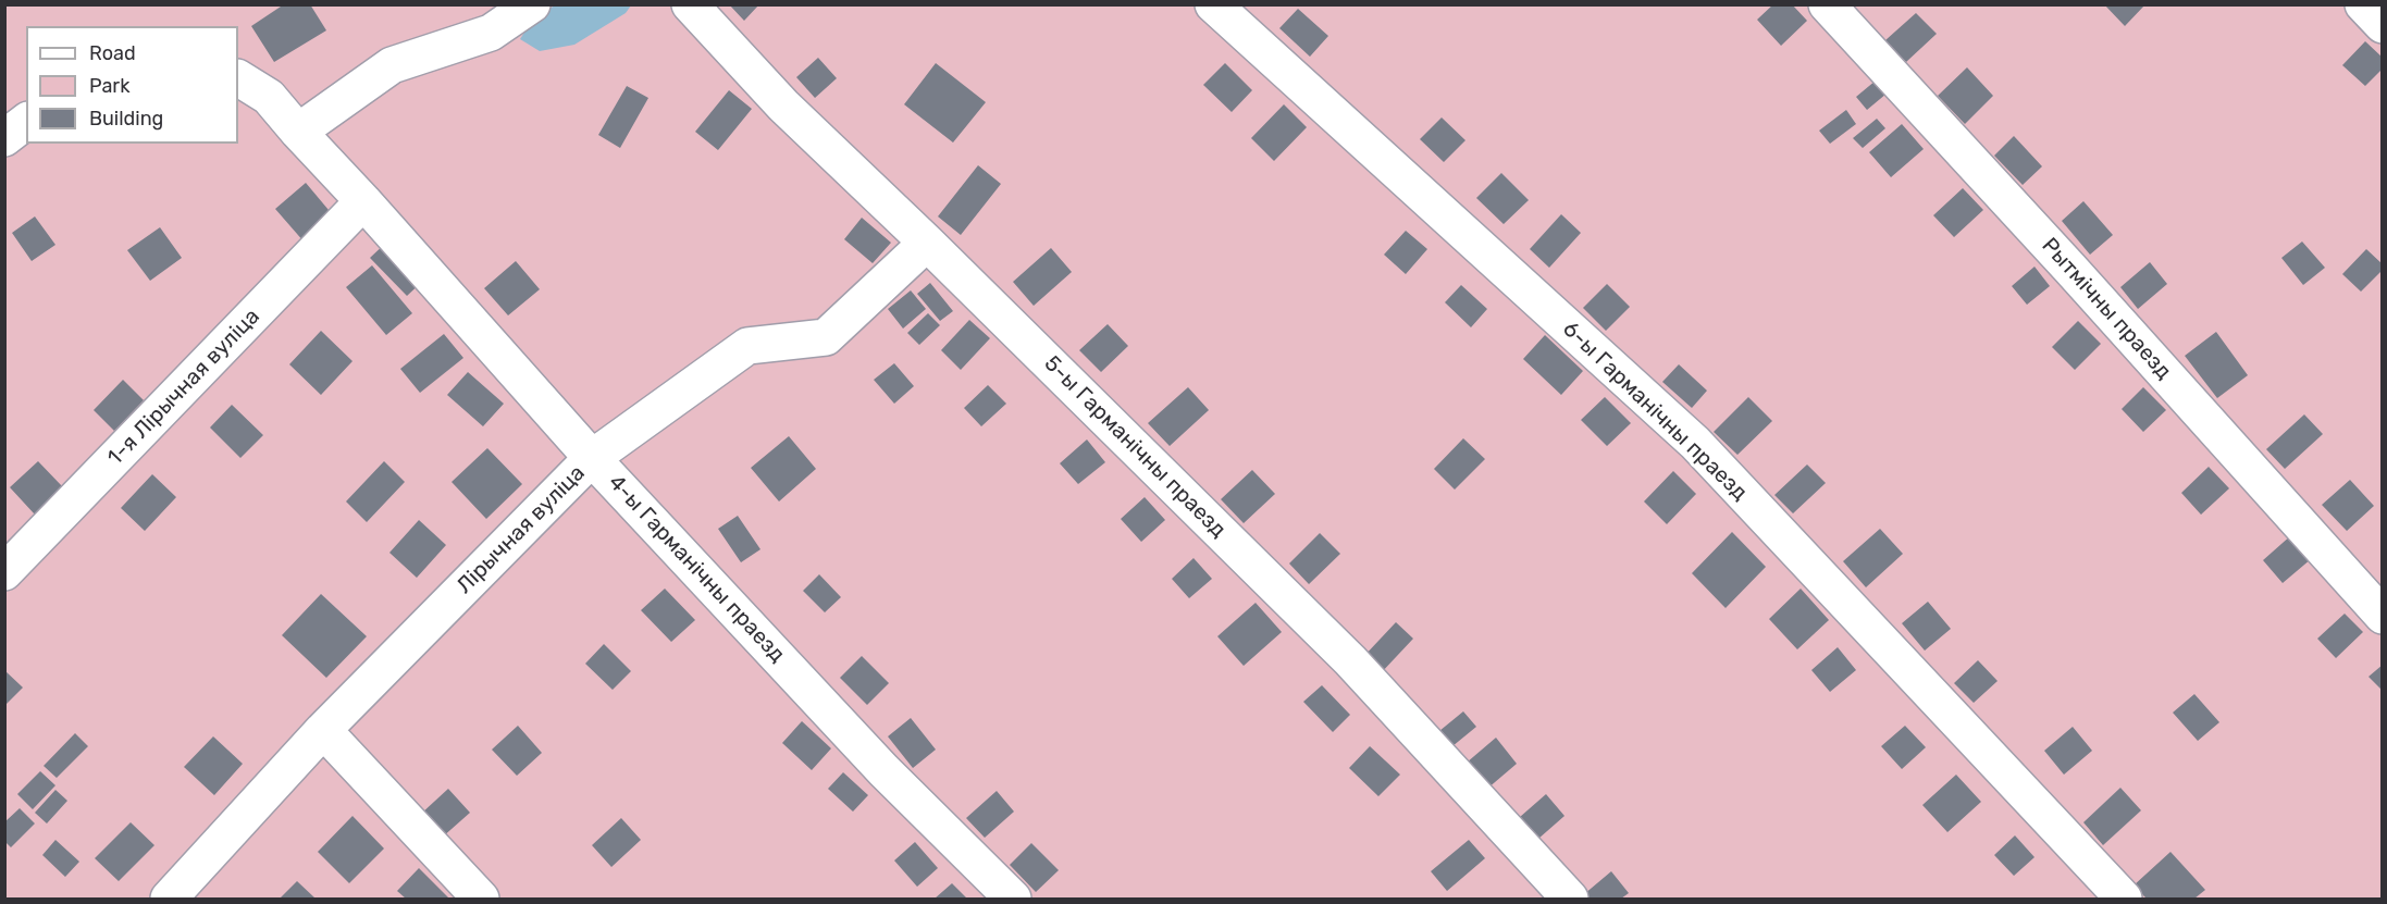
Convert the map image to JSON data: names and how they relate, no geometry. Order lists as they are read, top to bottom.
{
  "streets": {
    "lane": [
      "Рытмічны праезд",
      "1-я Лірычная вуліца",
      "6-ы Гарманічны праезд",
      "5-ы Гарманічны праезд",
      "Лірычная вуліца",
      "4-ы Гарманічны праезд"
    ]
  },
  "crossings": [
    ["1-я Лірычная вуліца", "4-ы Гарманічны праезд"],
    ["5-ы Гарманічны праезд", "Лірычная вуліца"],
    ["Лірычная вуліца", "4-ы Гарманічны праезд"]
  ],
  "legend": ["Road", "Park", "Building"]
}
